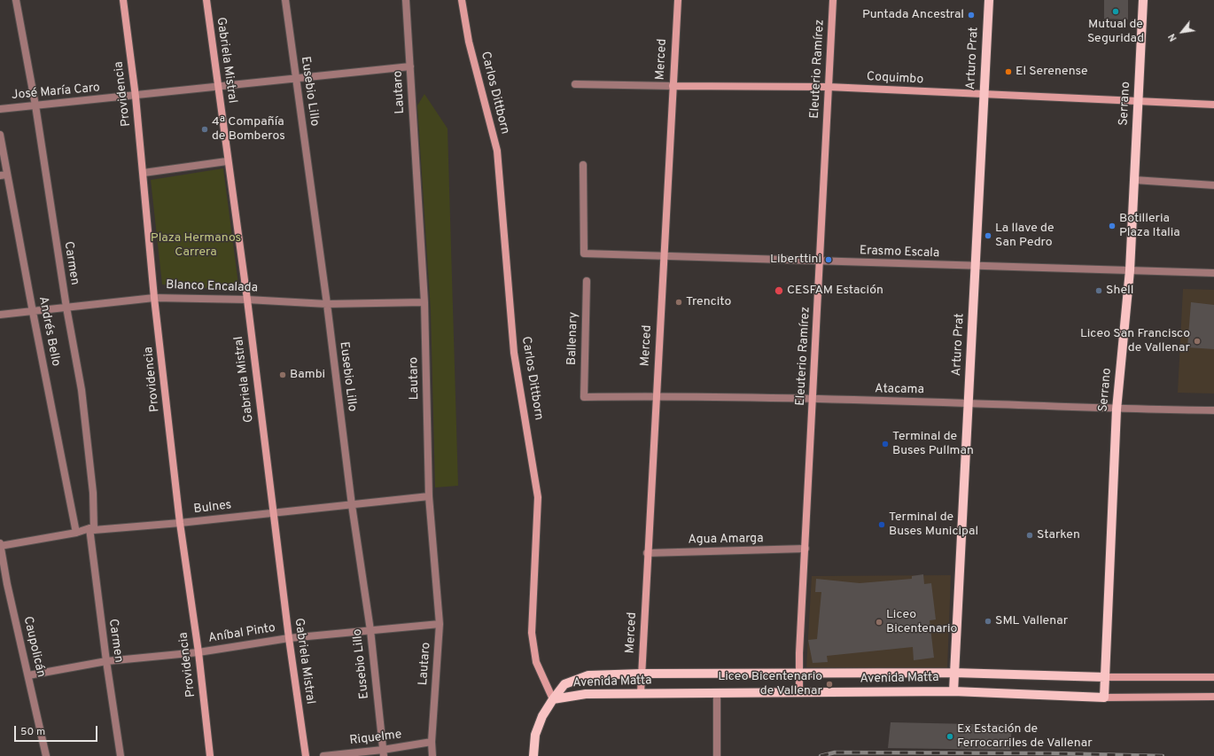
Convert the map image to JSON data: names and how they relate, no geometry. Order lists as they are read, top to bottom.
{
  "streets": {
    "main road": [
      "Arturo Prat",
      "Merced",
      "Gabriela Mistral",
      "Eleuterio Ramírez",
      "Coquimbo",
      "Carlos Dittborn",
      "Providencia",
      "Serrano",
      "Avenida Matta"
    ],
    "street": [
      "Eusebio Lillo",
      "José María Caro",
      "Lautaro",
      "Erasmo Escala",
      "Carmen",
      "Blanco Encalada",
      "Andrés Bello",
      "Ballenary",
      "Atacama",
      "Bulnes",
      "Agua Amarga",
      "Aníbal Pinto",
      "Caupolicán",
      "Riquelme"
    ]
  },
  "crossings": [
    ["Arturo Prat", "Coquimbo"],
    ["Arturo Prat", "Erasmo Escala"],
    ["Arturo Prat", "Atacama"],
    ["Arturo Prat", "Avenida Matta"],
    ["Merced", "Coquimbo"],
    ["Merced", "Erasmo Escala"],
    ["Merced", "Atacama"],
    ["Merced", "Agua Amarga"],
    ["Merced", "Avenida Matta"],
    ["Gabriela Mistral", "José María Caro"],
    ["Gabriela Mistral", "Blanco Encalada"],
    ["Gabriela Mistral", "Bulnes"],
    ["Gabriela Mistral", "Aníbal Pinto"],
    ["Eleuterio Ramírez", "Coquimbo"],
    ["Eleuterio Ramírez", "Erasmo Escala"],
    ["Eleuterio Ramírez", "Atacama"],
    ["Eleuterio Ramírez", "Agua Amarga"],
    ["Eleuterio Ramírez", "Avenida Matta"],
    ["Coquimbo", "Serrano"],
    ["Eusebio Lillo", "José María Caro"],
    ["Eusebio Lillo", "Blanco Encalada"],
    ["Eusebio Lillo", "Bulnes"],
    ["Eusebio Lillo", "Aníbal Pinto"],
    ["Eusebio Lillo", "Riquelme"],
    ["José María Caro", "Lautaro"],
    ["José María Caro", "Providencia"],
    ["José María Caro", "Carmen"],
    ["Lautaro", "Blanco Encalada"],
    ["Lautaro", "Bulnes"],
    ["Lautaro", "Aníbal Pinto"],
    ["Lautaro", "Riquelme"],
    ["Carlos Dittborn", "Avenida Matta"],
    ["Providencia", "Blanco Encalada"],
    ["Providencia", "Bulnes"],
    ["Providencia", "Aníbal Pinto"],
    ["Serrano", "Erasmo Escala"],
    ["Serrano", "Atacama"],
    ["Serrano", "Avenida Matta"],
    ["Carmen", "Blanco Encalada"],
    ["Carmen", "Bulnes"],
    ["Carmen", "Aníbal Pinto"],
    ["Blanco Encalada", "Andrés Bello"],
    ["Andrés Bello", "Bulnes"],
    ["Ballenary", "Atacama"],
    ["Bulnes", "Caupolicán"],
    ["Aníbal Pinto", "Caupolicán"]
  ],
  "parks": ["Plaza Hermanos Carrera"],
  "places": [
    "Mutual de Seguridad",
    "Puntada Ancestral",
    "El Serenense",
    "4ª Compañía de Bomberos",
    "Botilleria Plaza Italia",
    "La llave de San Pedro",
    "Liberttini",
    "CESFAM Estación",
    "Shell",
    "Trencito",
    "Liceo San Francisco de Vallenar",
    "Bambi",
    "Terminal de Buses Pullman",
    "Terminal de Buses Municipal",
    "Starken",
    "SML Vallenar",
    "Liceo Bicentenario",
    "Liceo Bicentenario de Vallenar",
    "Ex Estación de Ferrocarriles de Vallenar"
  ],
  "scale_bar": "50 m",
  "north": "bottom left"
}
